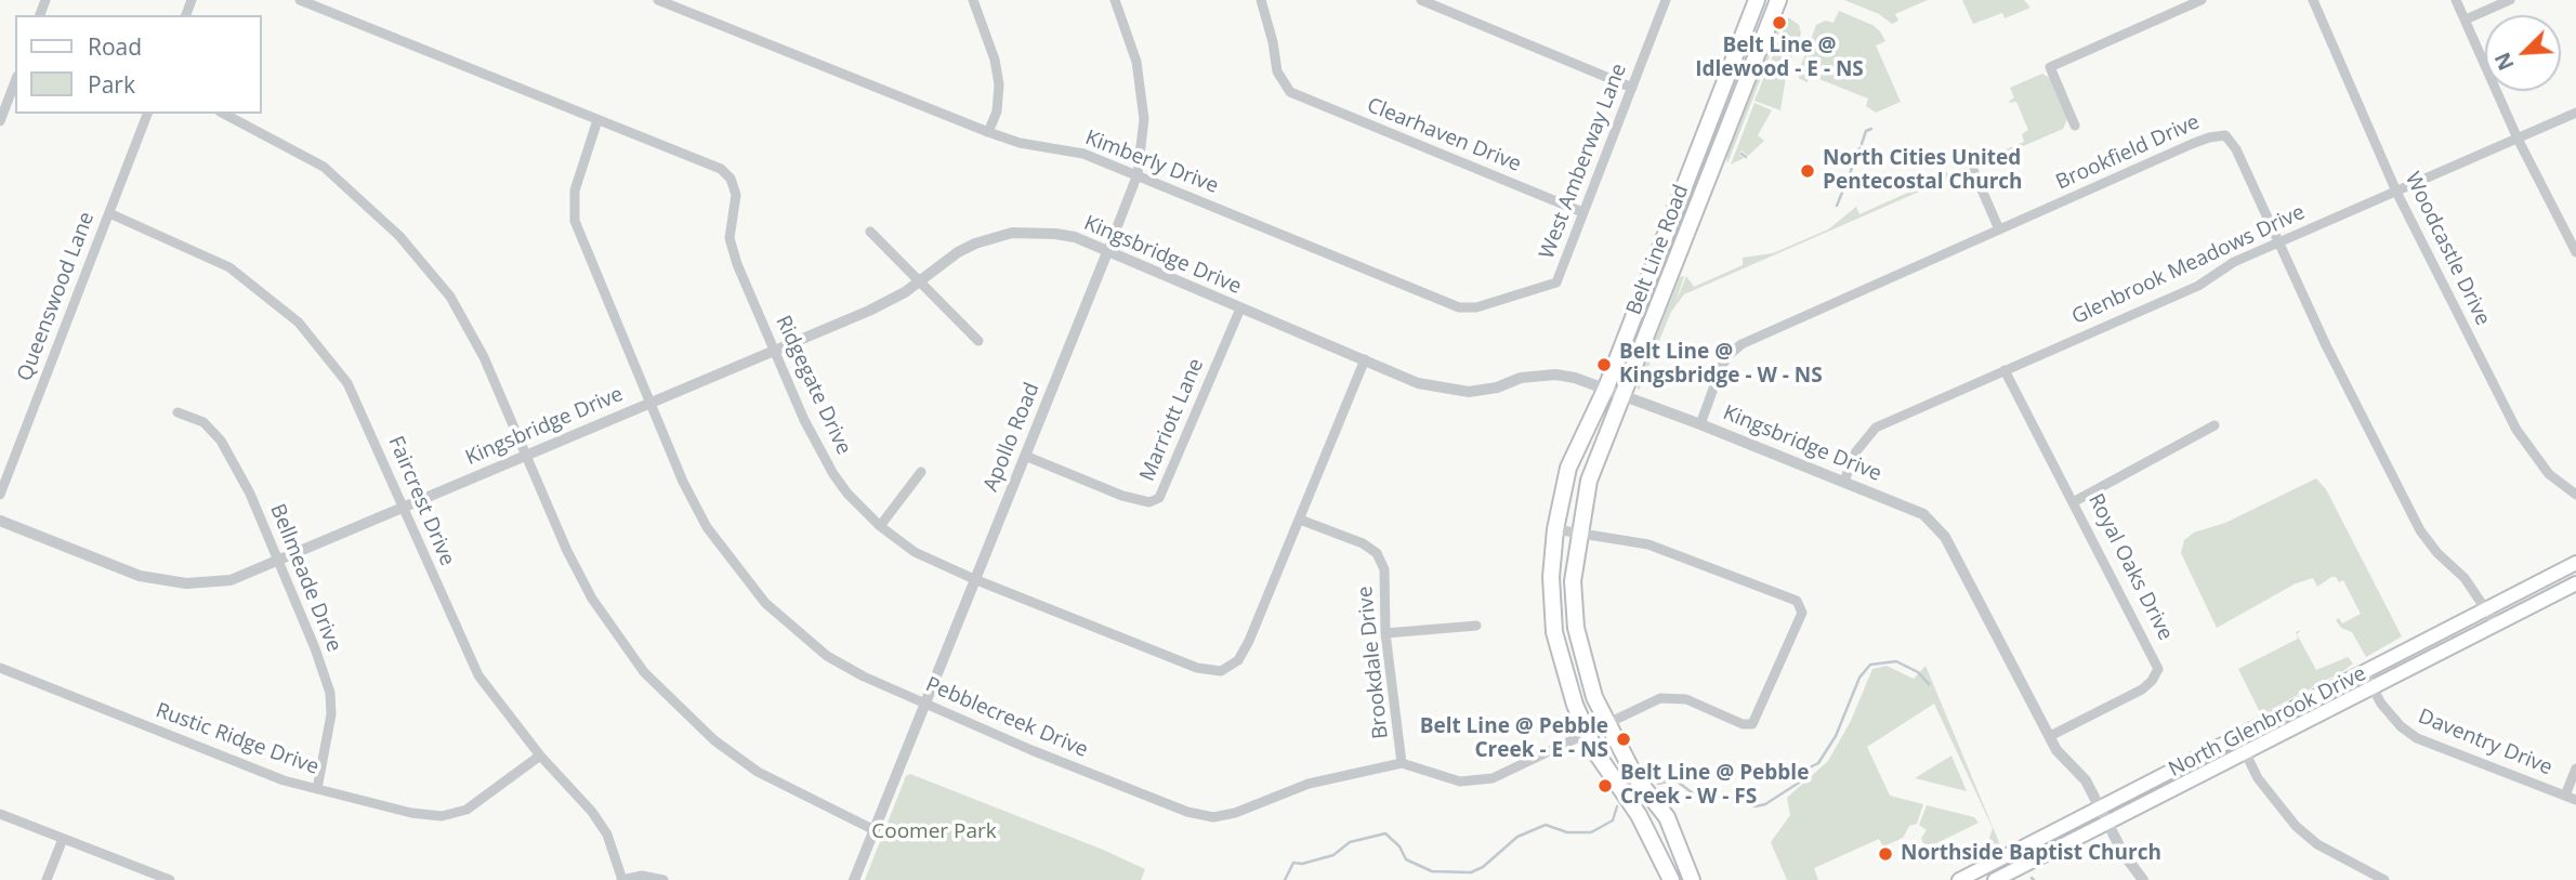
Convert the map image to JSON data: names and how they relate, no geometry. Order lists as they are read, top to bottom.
{
  "streets": {
    "main road": ["Belt Line Road", "North Glenbrook Drive"],
    "street": [
      "Clearhaven Drive",
      "Brookfield Drive",
      "West Amberway Lane",
      "Kimberly Drive",
      "Woodcastle Drive",
      "Kingsbridge Drive",
      "Glenbrook Meadows Drive",
      "Queenswood Lane",
      "Ridgegate Drive",
      "Marriott Lane",
      "Apollo Road",
      "Faircrest Drive",
      "Royal Oaks Drive",
      "Bellmeade Drive",
      "Brookdale Drive",
      "Pebblecreek Drive",
      "Rustic Ridge Drive",
      "Daventry Drive"
    ]
  },
  "crossings": [
    ["Clearhaven Drive", "West Amberway Lane"],
    ["Brookfield Drive", "Kingsbridge Drive"],
    ["Brookfield Drive", "Glenbrook Meadows Drive"],
    ["Brookfield Drive", "North Glenbrook Drive"],
    ["West Amberway Lane", "Kimberly Drive"],
    ["Kimberly Drive", "Apollo Road"],
    ["Woodcastle Drive", "Glenbrook Meadows Drive"],
    ["Belt Line Road", "Kingsbridge Drive"],
    ["Belt Line Road", "Pebblecreek Drive"],
    ["Kingsbridge Drive", "Glenbrook Meadows Drive"],
    ["Kingsbridge Drive", "Ridgegate Drive"],
    ["Kingsbridge Drive", "Marriott Lane"],
    ["Kingsbridge Drive", "Apollo Road"],
    ["Kingsbridge Drive", "Faircrest Drive"],
    ["Kingsbridge Drive", "Royal Oaks Drive"],
    ["Kingsbridge Drive", "Bellmeade Drive"],
    ["Kingsbridge Drive", "Pebblecreek Drive"],
    ["Kingsbridge Drive", "North Glenbrook Drive"],
    ["Glenbrook Meadows Drive", "Royal Oaks Drive"],
    ["Queenswood Lane", "Faircrest Drive"],
    ["Ridgegate Drive", "Apollo Road"],
    ["Ridgegate Drive", "Brookdale Drive"],
    ["Ridgegate Drive", "Pebblecreek Drive"],
    ["Marriott Lane", "Apollo Road"],
    ["Apollo Road", "Pebblecreek Drive"],
    ["Faircrest Drive", "Rustic Ridge Drive"],
    ["Bellmeade Drive", "Rustic Ridge Drive"],
    ["Brookdale Drive", "Pebblecreek Drive"],
    ["North Glenbrook Drive", "Daventry Drive"]
  ],
  "parks": ["Coomer Park"],
  "places": [
    "Belt Line @ Idlewood - E - NS",
    "North Cities United Pentecostal Church",
    "Belt Line @ Kingsbridge - W - NS",
    "Belt Line @ Pebble Creek - E - NS",
    "Belt Line @ Pebble Creek - W - FS",
    "Northside Baptist Church"
  ],
  "legend": ["Road", "Park"],
  "north": "bottom left"
}
